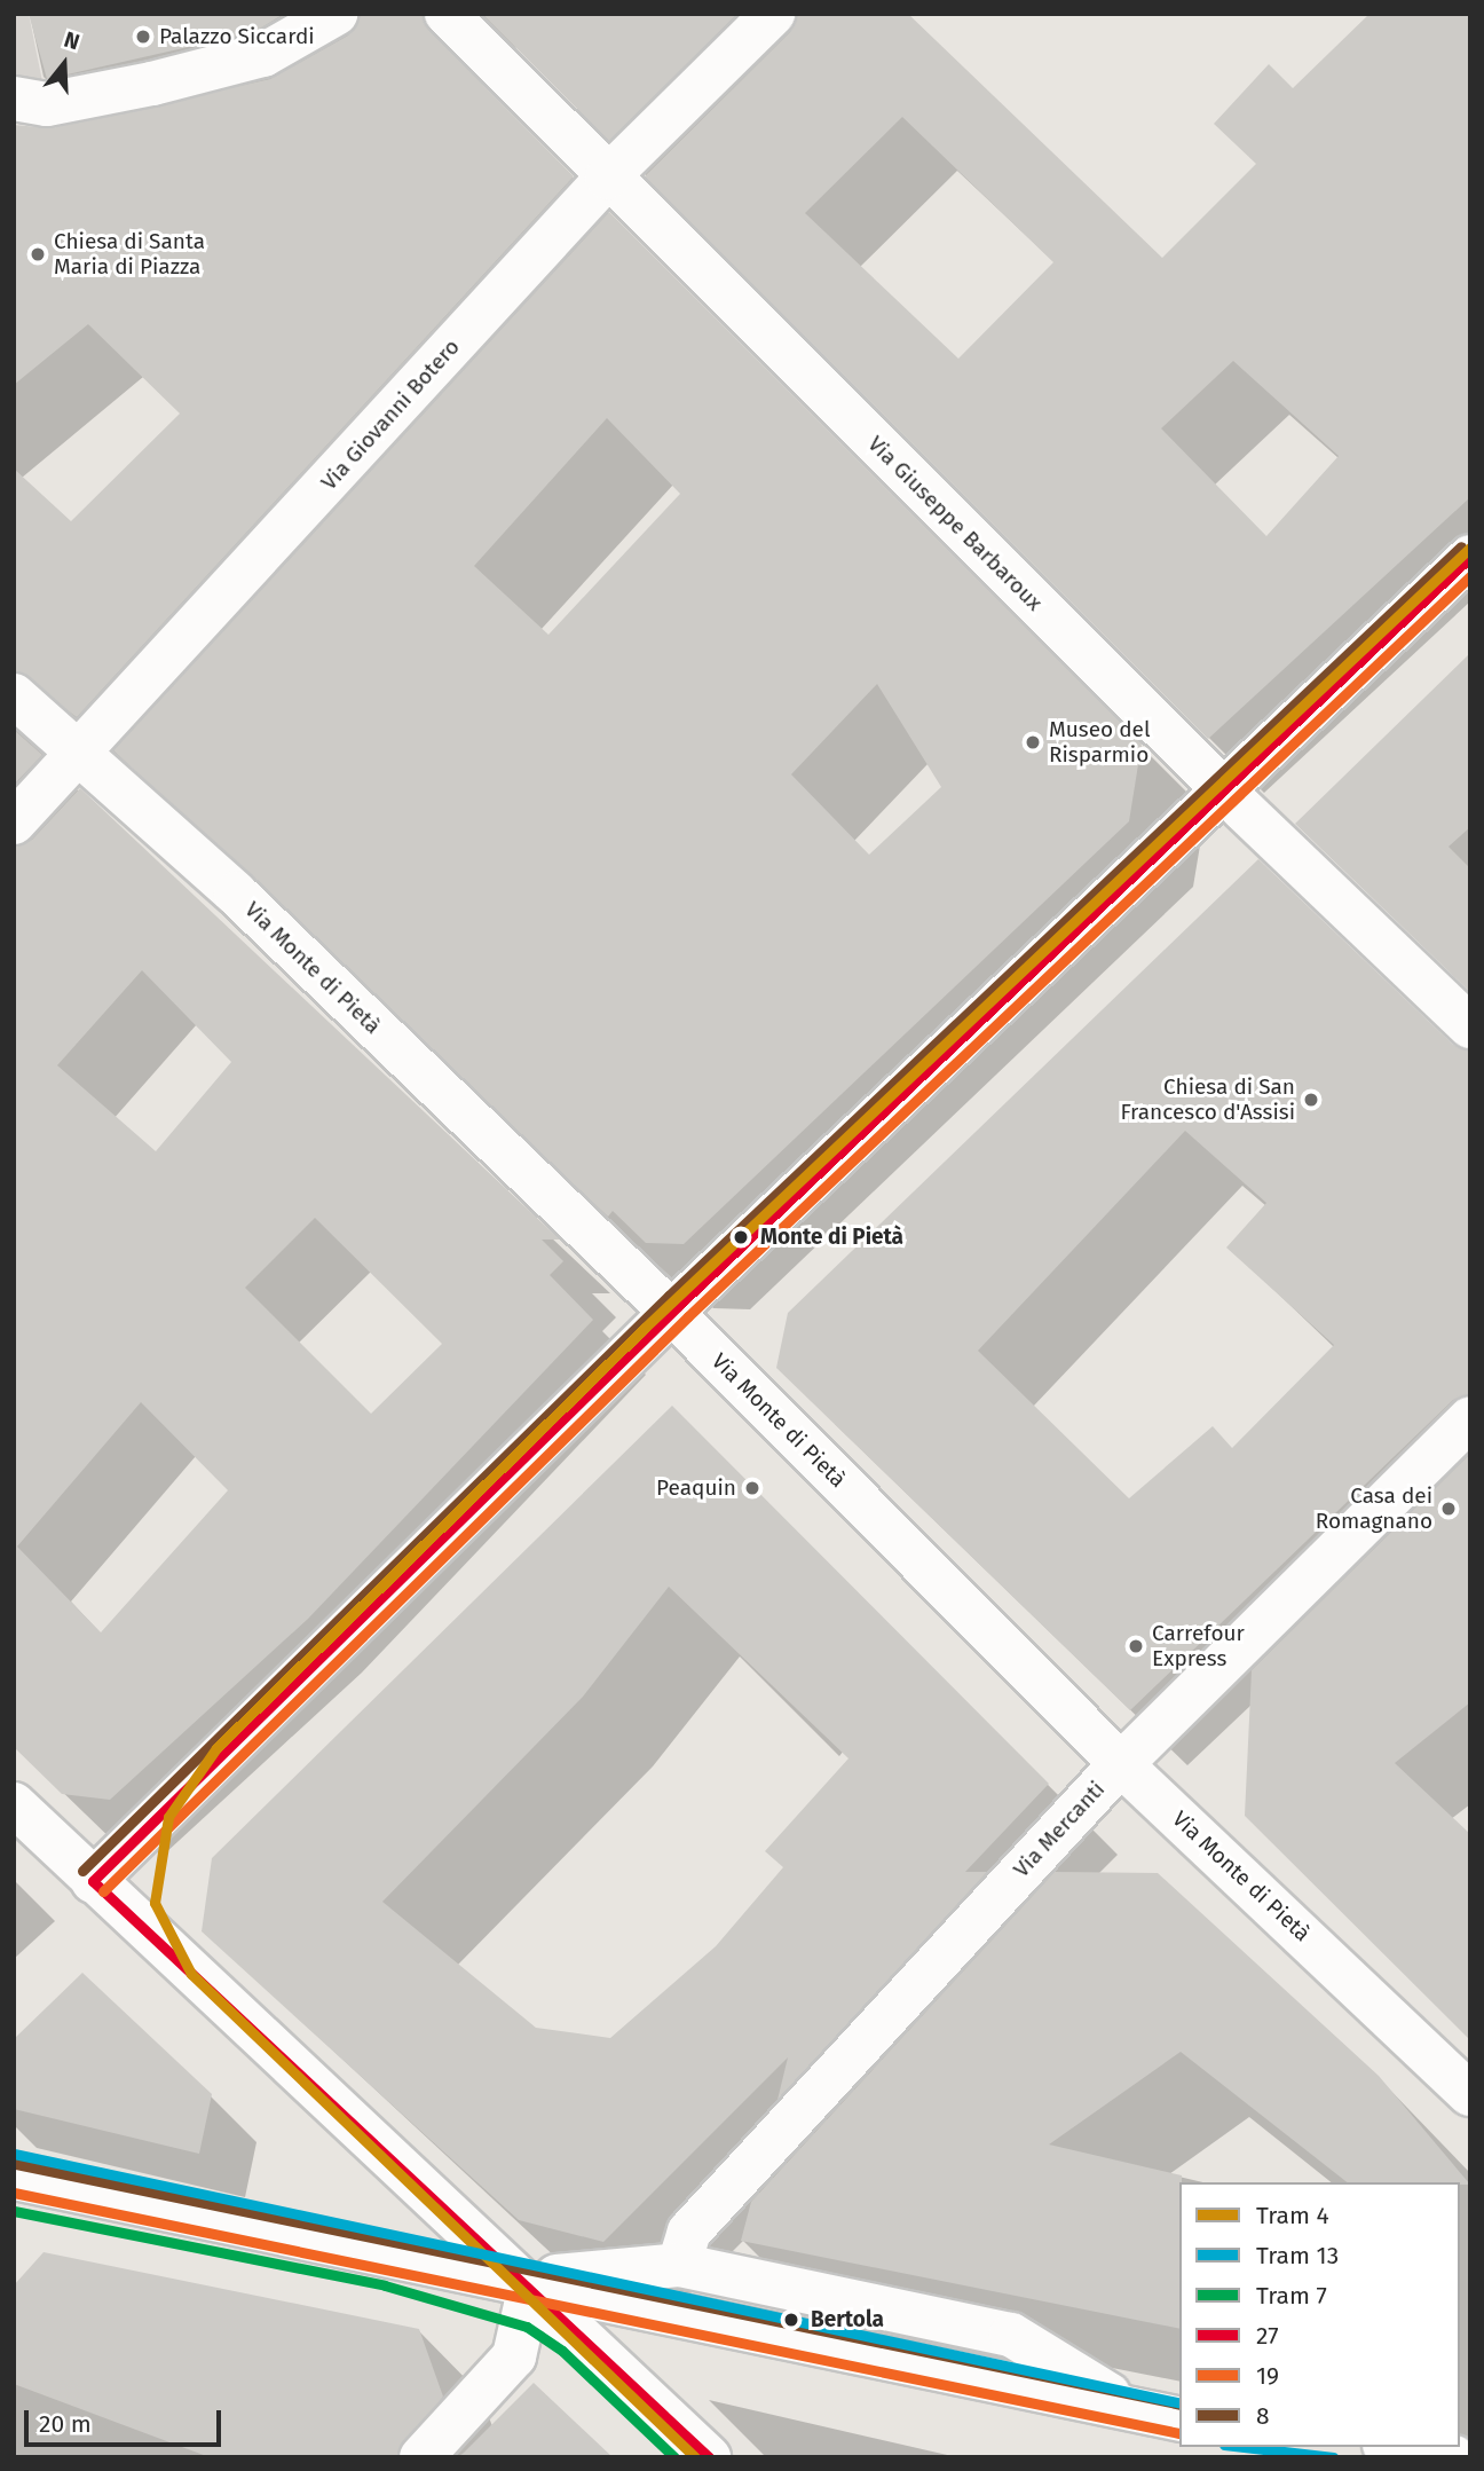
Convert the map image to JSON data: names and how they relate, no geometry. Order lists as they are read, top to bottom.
{
  "streets": {
    "street": [
      "Via Giovanni Botero",
      "Via Giuseppe Barbaroux",
      "Via Monte di Pietà",
      "Via Mercanti"
    ]
  },
  "crossings": [
    ["Via Giovanni Botero", "Via Giuseppe Barbaroux"],
    ["Via Giovanni Botero", "Via Monte di Pietà"],
    ["Via Monte di Pietà", "Via Mercanti"]
  ],
  "places": [
    "Palazzo Siccardi",
    "Chiesa di Santa Maria di Piazza",
    "Museo del Risparmio",
    "Chiesa di San Francesco d'Assisi",
    "Monte di Pietà",
    "Peaquin",
    "Casa dei Romagnano",
    "Carrefour Express",
    "Bertola"
  ],
  "lines": [
    "transit line 8",
    "tram line 4",
    "transit line 27",
    "transit line 19",
    "tram line 13",
    "tram line 7"
  ],
  "legend": [
    "Tram 4",
    "Tram 13",
    "Tram 7",
    "27",
    "19",
    "8"
  ],
  "scale_bar": "20 m",
  "north": "top"
}
